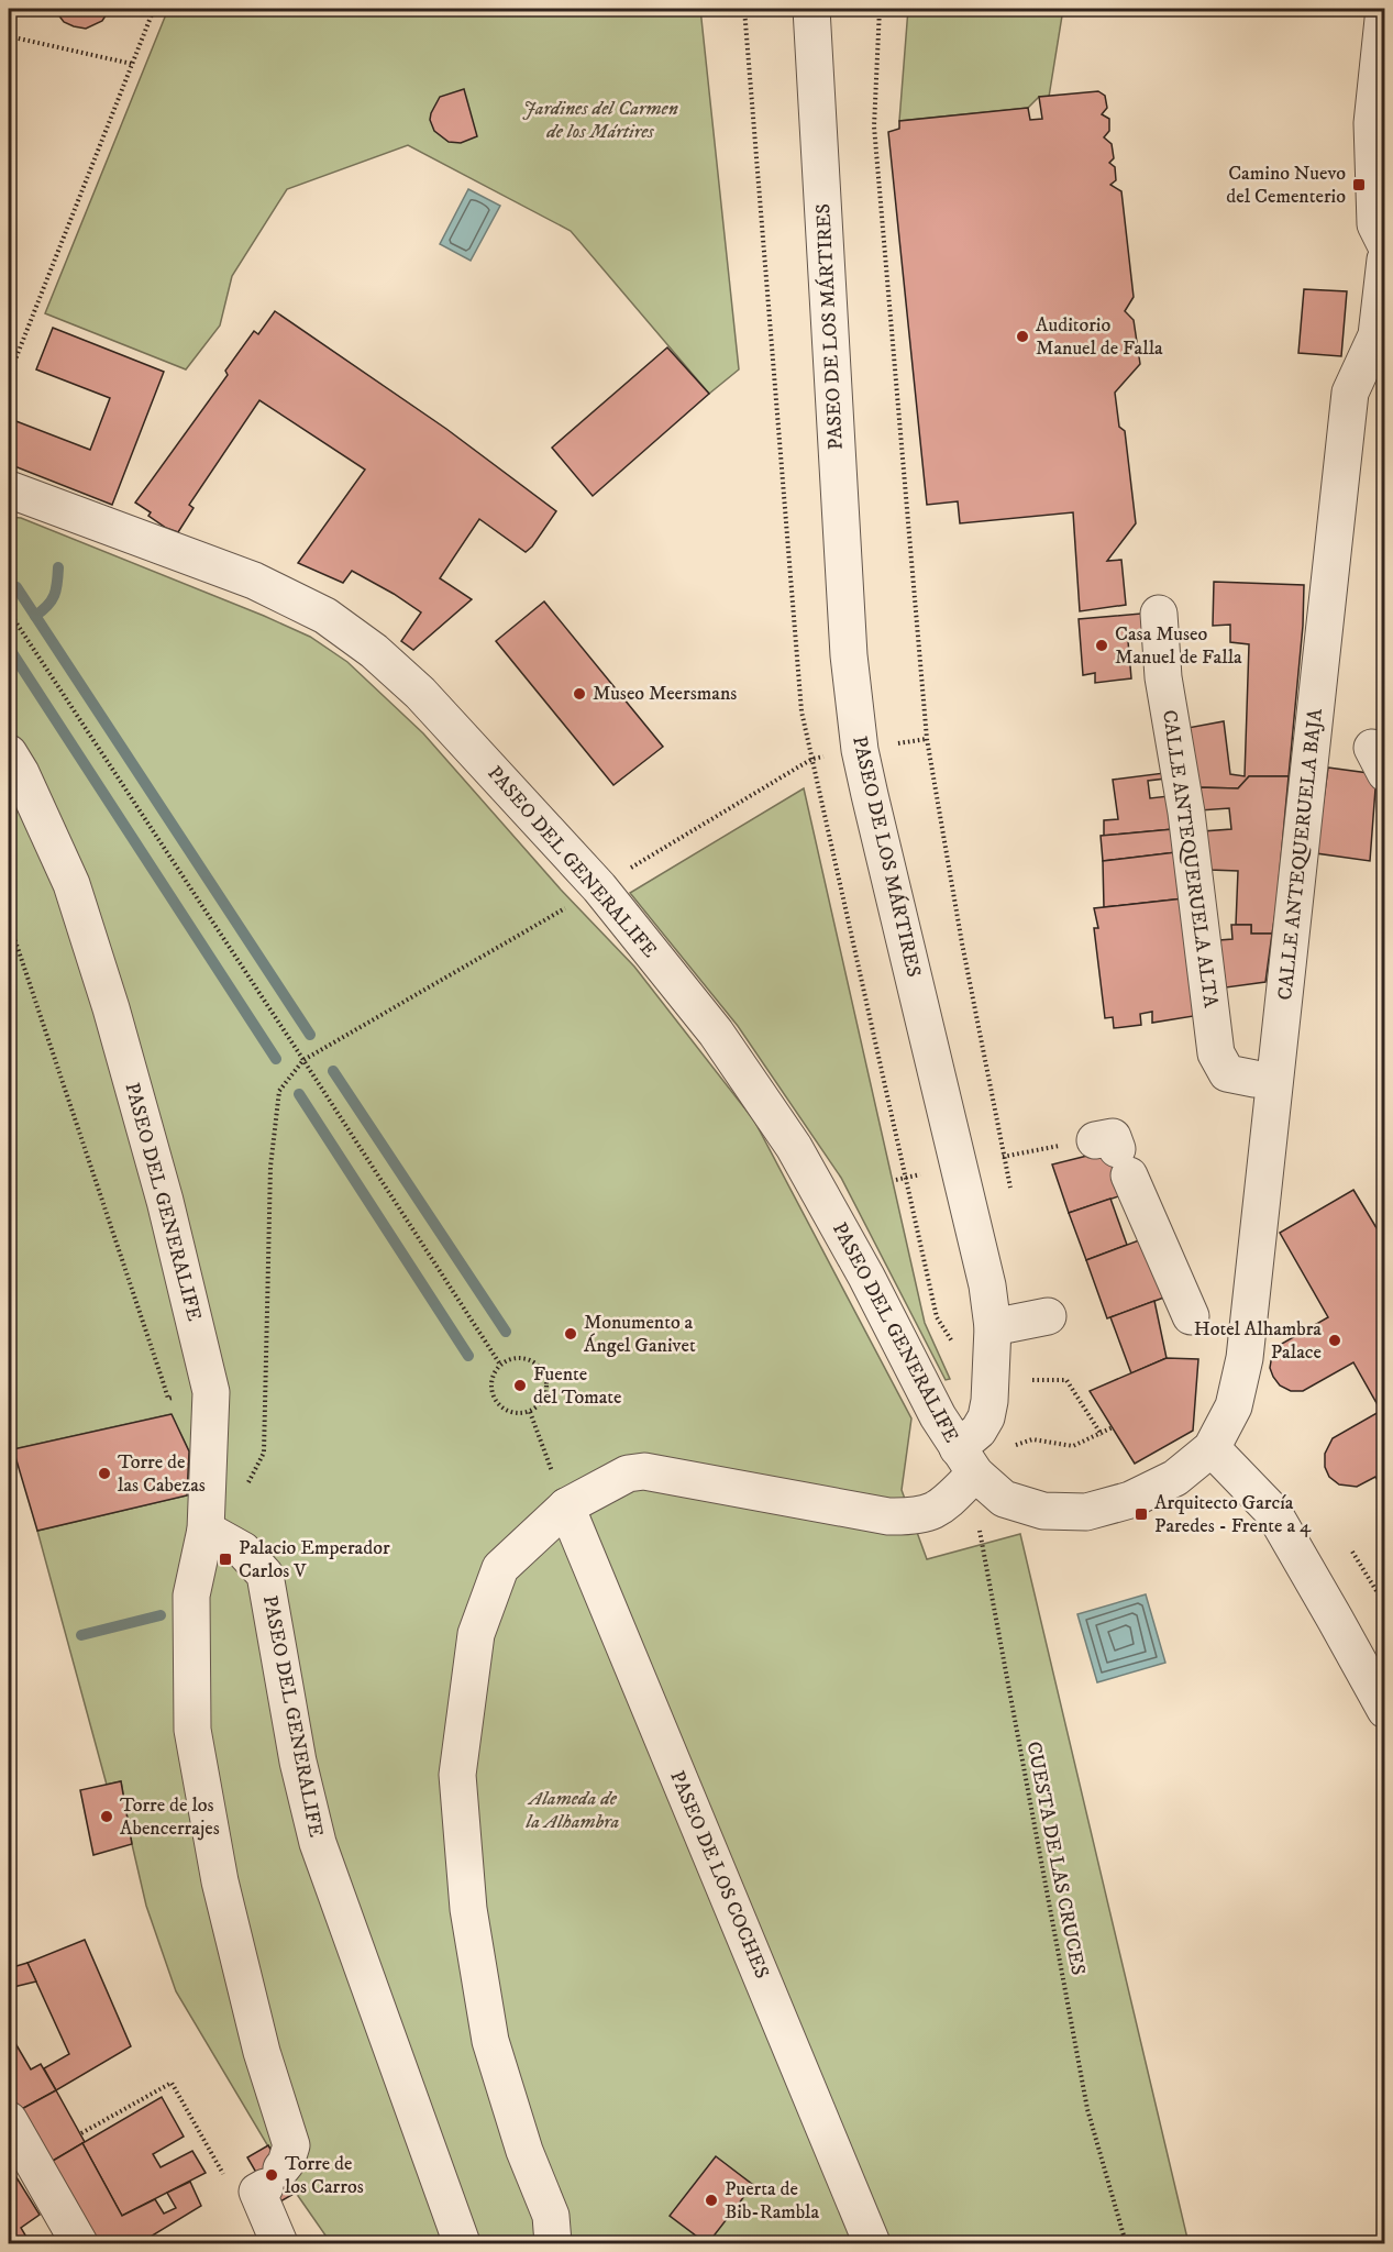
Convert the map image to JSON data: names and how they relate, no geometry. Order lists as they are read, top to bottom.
{
  "streets": {
    "street": [
      "PASEO DE LOS MÁRTIRES",
      "CALLE ANTEQUERUELA BAJA",
      "CALLE ANTEQUERUELA ALTA",
      "PASEO DEL GENERALIFE",
      "PASEO DE LOS COCHES"
    ],
    "path": ["CUESTA DE LAS CRUCES"]
  },
  "crossings": [
    ["PASEO DE LOS MÁRTIRES", "PASEO DEL GENERALIFE"],
    ["PASEO DE LOS MÁRTIRES", "CUESTA DE LAS CRUCES"],
    ["CALLE ANTEQUERUELA BAJA", "PASEO DEL GENERALIFE"],
    ["PASEO DEL GENERALIFE", "CUESTA DE LAS CRUCES"]
  ],
  "parks": ["Jardines del Carmen de los Mártires", "Alameda de la Alhambra"],
  "places": {
    "transit": ["Camino Nuevo del Cementerio", "Arquitecto García Paredes - Frente a 4", "Palacio Emperador Carlos V"],
    "other": [
      "Auditorio Manuel de Falla",
      "Casa Museo Manuel de Falla",
      "Museo Meersmans",
      "Monumento a Ángel Ganivet",
      "Hotel Alhambra Palace",
      "Fuente del Tomate",
      "Torre de las Cabezas",
      "Torre de los Abencerrajes",
      "Torre de los Carros",
      "Puerta de Bib-Rambla"
    ]
  }
}
